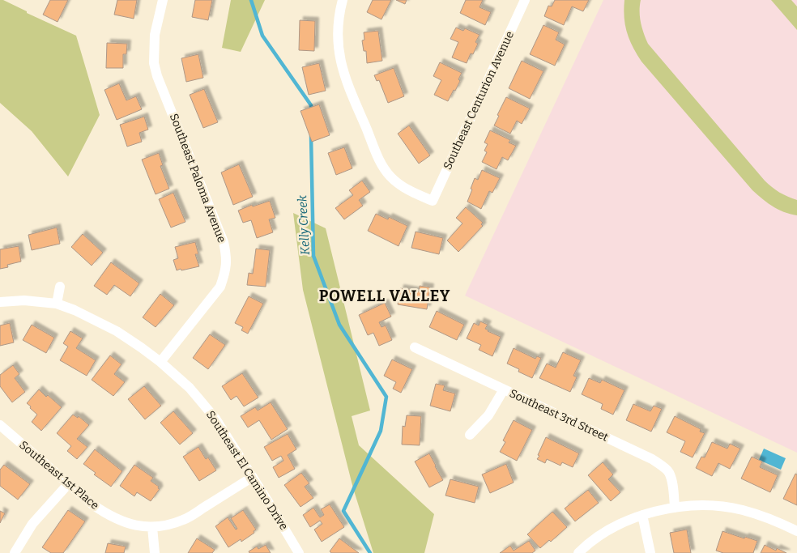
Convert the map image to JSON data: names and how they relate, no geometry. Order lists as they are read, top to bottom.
{
  "streets": {
    "street": [
      "Southeast Centurion Avenue",
      "Southeast Paloma Avenue",
      "Southeast 3rd Street",
      "Southeast El Camino Drive",
      "Southeast 1st Place"
    ]
  },
  "crossings": [
    ["Southeast Paloma Avenue", "Southeast El Camino Drive"],
    ["Southeast El Camino Drive", "Southeast 1st Place"]
  ],
  "districts": ["POWELL VALLEY"],
  "water": ["Kelly Creek"]
}
